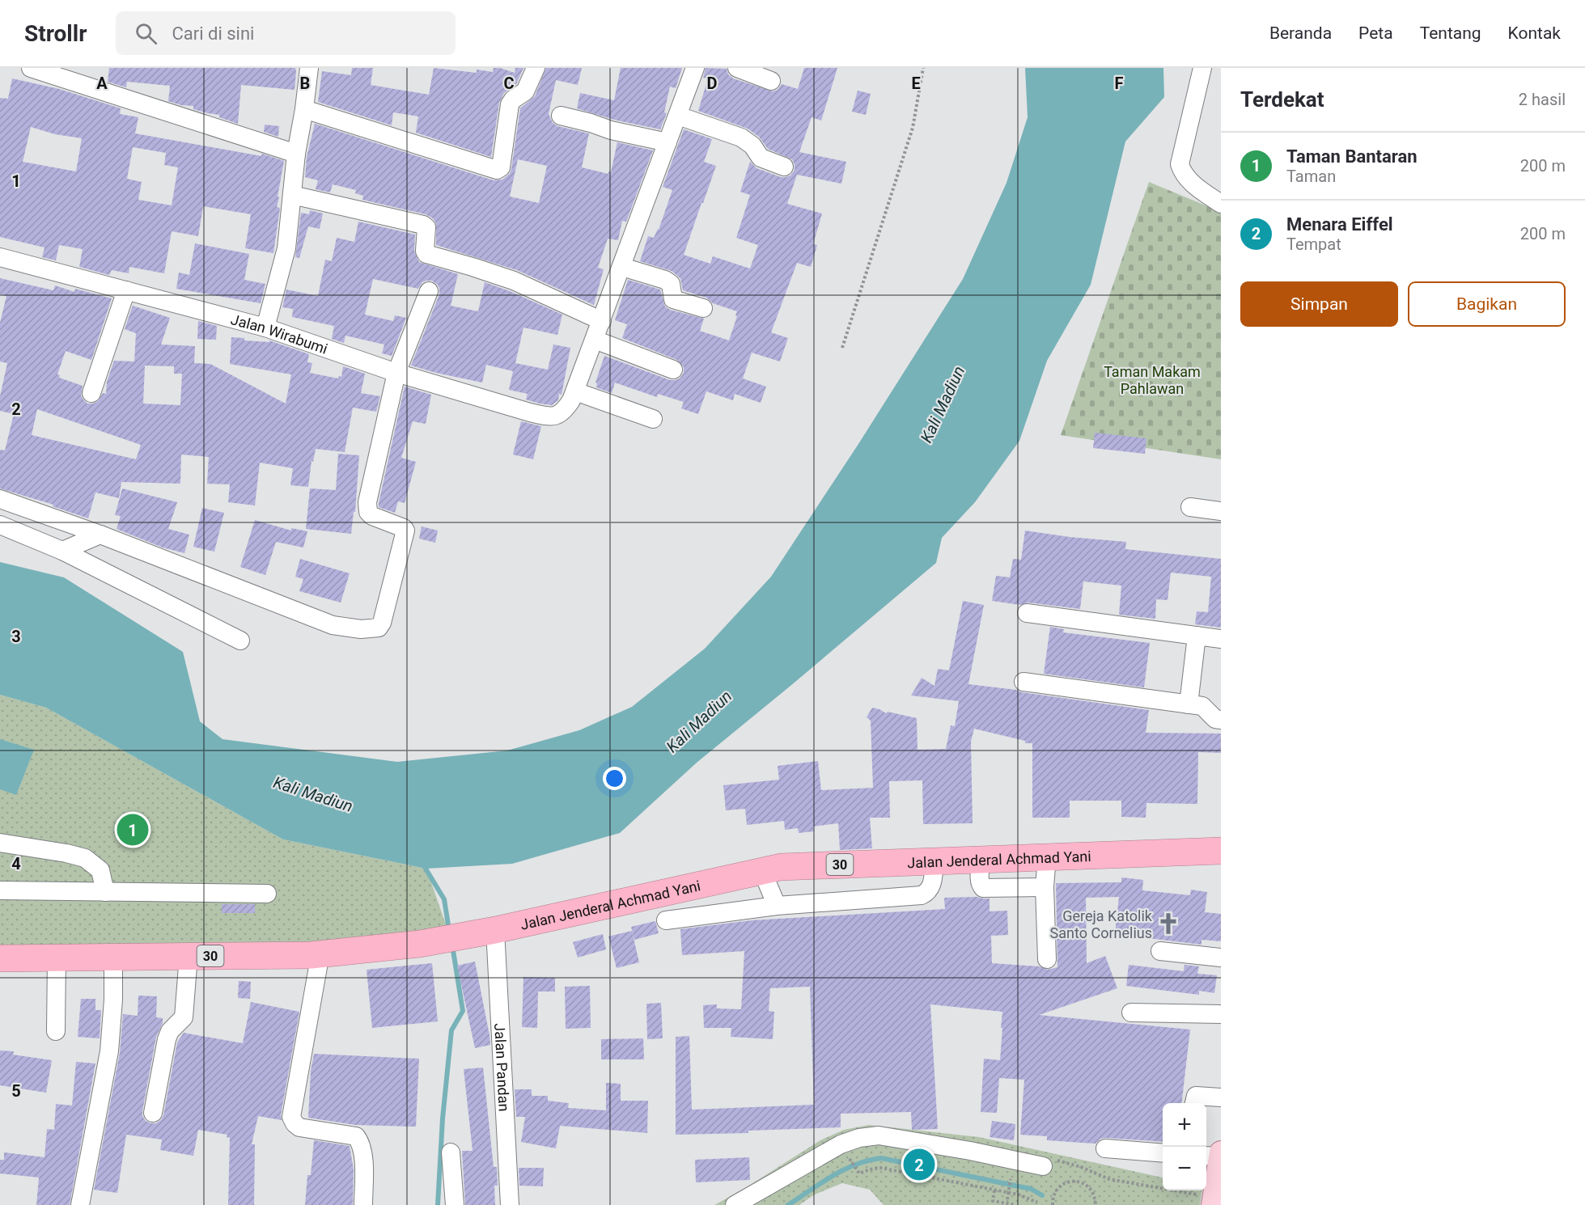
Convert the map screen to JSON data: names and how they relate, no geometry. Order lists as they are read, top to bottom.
{
  "streets": {
    "highway": ["Jalan Jenderal Achmad Yani", "30"],
    "street": ["Jalan Wirabumi", "Jalan Pandan"]
  },
  "crossings": [
    ["Jalan Jenderal Achmad Yani", "Jalan Pandan"]
  ],
  "water": ["Kali Madiun"],
  "parks": ["Taman Makam Pahlawan"],
  "places": {
    "church": ["Gereja Katolik Santo Cornelius"]
  },
  "page": {
    "header": "Strollr",
    "search": "Cari di sini",
    "nav": [
      "Beranda",
      "Peta",
      "Tentang",
      "Kontak"
    ],
    "heading": ["Terdekat", "2 hasil"],
    "list": [
      {
        "mark": "1",
        "name": "Taman Bantaran",
        "note": "Taman",
        "value": "200 m"
      },
      {
        "mark": "2",
        "name": "Menara Eiffel",
        "note": "Tempat",
        "value": "200 m"
      }
    ],
    "buttons": ["Simpan", "Bagikan"],
    "pins": ["1", "2"],
    "map_buttons": ["+", "−"]
  },
  "grid": {
    "columns": [
      "A",
      "B",
      "C",
      "D",
      "E",
      "F"
    ],
    "rows": [
      "1",
      "2",
      "3",
      "4",
      "5"
    ]
  }
}
